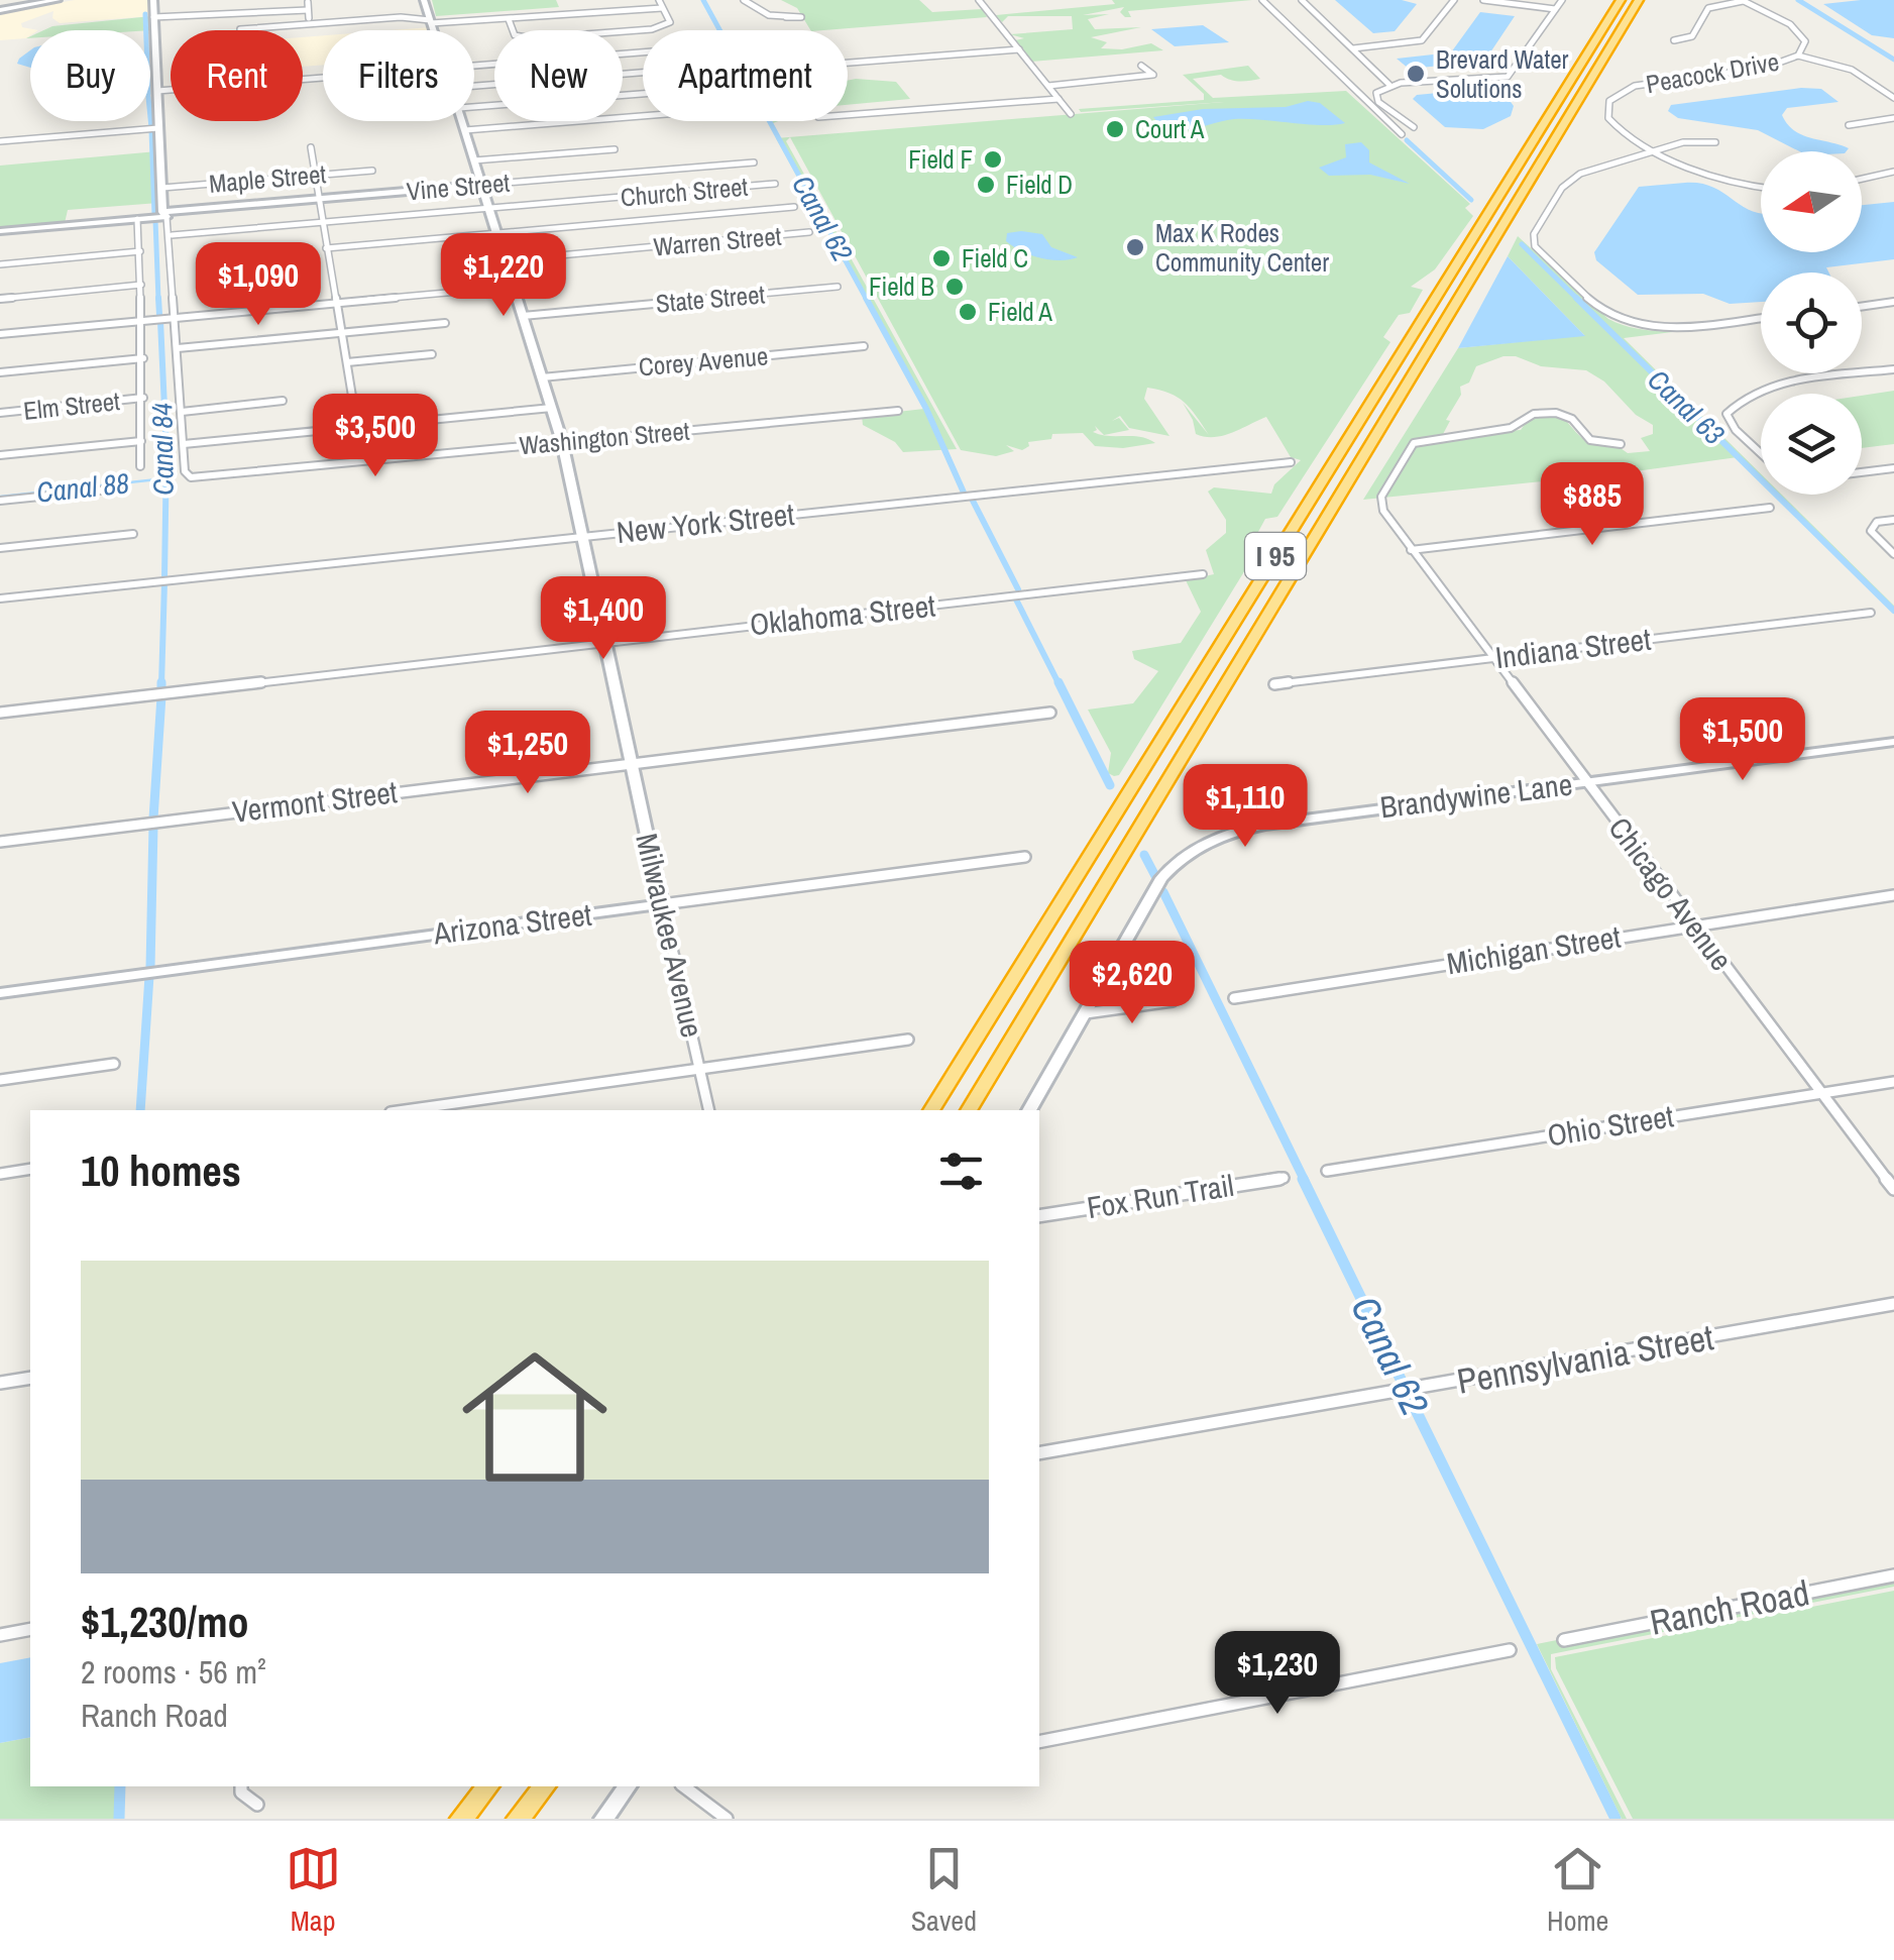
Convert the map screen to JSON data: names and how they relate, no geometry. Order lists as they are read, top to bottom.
{
  "streets": {
    "highway": ["I 95"],
    "street": [
      "Peacock Drive",
      "Maple Street",
      "Vine Street",
      "Church Street",
      "Warren Street",
      "State Street",
      "Corey Avenue",
      "Elm Street",
      "Washington Street",
      "New York Street",
      "Oklahoma Street",
      "Indiana Street",
      "Brandywine Lane",
      "Vermont Street",
      "Chicago Avenue",
      "Arizona Street",
      "Milwaukee Avenue",
      "Michigan Street",
      "Ohio Street",
      "Fox Run Trail",
      "Pennsylvania Street",
      "Ranch Road"
    ]
  },
  "crossings": [
    ["Vine Street", "Milwaukee Avenue"],
    ["Church Street", "Milwaukee Avenue"],
    ["Warren Street", "Milwaukee Avenue"],
    ["State Street", "Milwaukee Avenue"],
    ["Corey Avenue", "Milwaukee Avenue"],
    ["Washington Street", "Milwaukee Avenue"],
    ["New York Street", "Milwaukee Avenue"],
    ["Oklahoma Street", "Milwaukee Avenue"],
    ["Indiana Street", "Chicago Avenue"],
    ["Brandywine Lane", "Chicago Avenue"],
    ["Vermont Street", "Milwaukee Avenue"],
    ["Chicago Avenue", "Michigan Street"],
    ["Chicago Avenue", "Ohio Street"],
    ["Arizona Street", "Milwaukee Avenue"]
  ],
  "water": [
    "Canal 62",
    "Canal 63",
    "Canal 84",
    "Canal 88"
  ],
  "places": [
    "Brevard Water Solutions",
    "Court A",
    "Field F",
    "Field D",
    "Max K Rodes Community Center",
    "Field C",
    "Field B",
    "Field A"
  ],
  "north": "left",
  "page": {
    "chip": [
      "Buy",
      "Rent",
      "Filters",
      "New",
      "Apartment"
    ],
    "price": [
      "$1,220",
      "$1,090",
      "$3,500",
      "$885",
      "$1,400",
      "$1,500",
      "$1,250",
      "$1,110",
      "$2,620",
      "$1,230"
    ],
    "heading": "10 homes",
    "list": [
      {
        "name": "$1,230/mo",
        "note": "2 rooms · 56 m² · Ranch Road"
      }
    ],
    "tabs": ["Map", "Saved", "Home"]
  }
}
